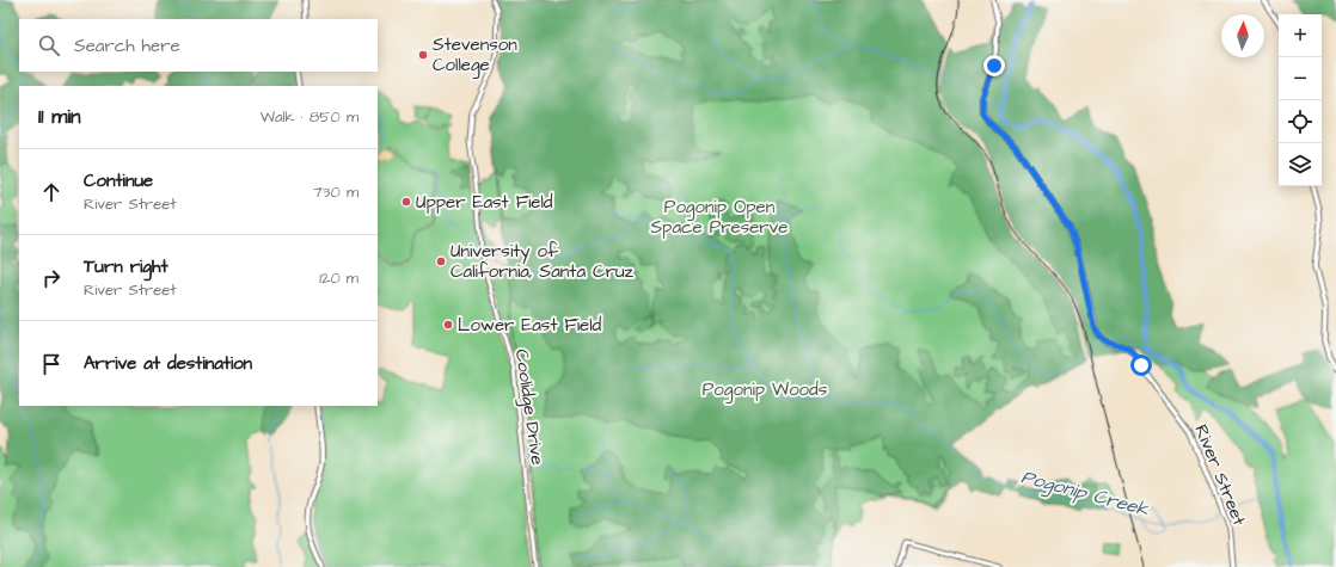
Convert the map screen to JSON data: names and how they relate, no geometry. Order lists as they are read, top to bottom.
{
  "streets": {
    "main road": ["River Street"],
    "street": ["Coolidge Drive"]
  },
  "water": ["Pogonip Creek"],
  "parks": ["Pogonip Open Space Preserve", "Pogonip Woods"],
  "places": [
    "Stevenson College",
    "Upper East Field",
    "University of California, Santa Cruz",
    "Lower East Field"
  ],
  "north": "top",
  "page": {
    "map_buttons": ["+", "−"],
    "search": "Search here",
    "heading": ["11 min", "Walk · 850 m"],
    "list": [
      ["Continue", "River Street", "730 m"],
      ["Turn right", "River Street", "120 m"],
      "Arrive at destination"
    ]
  }
}
